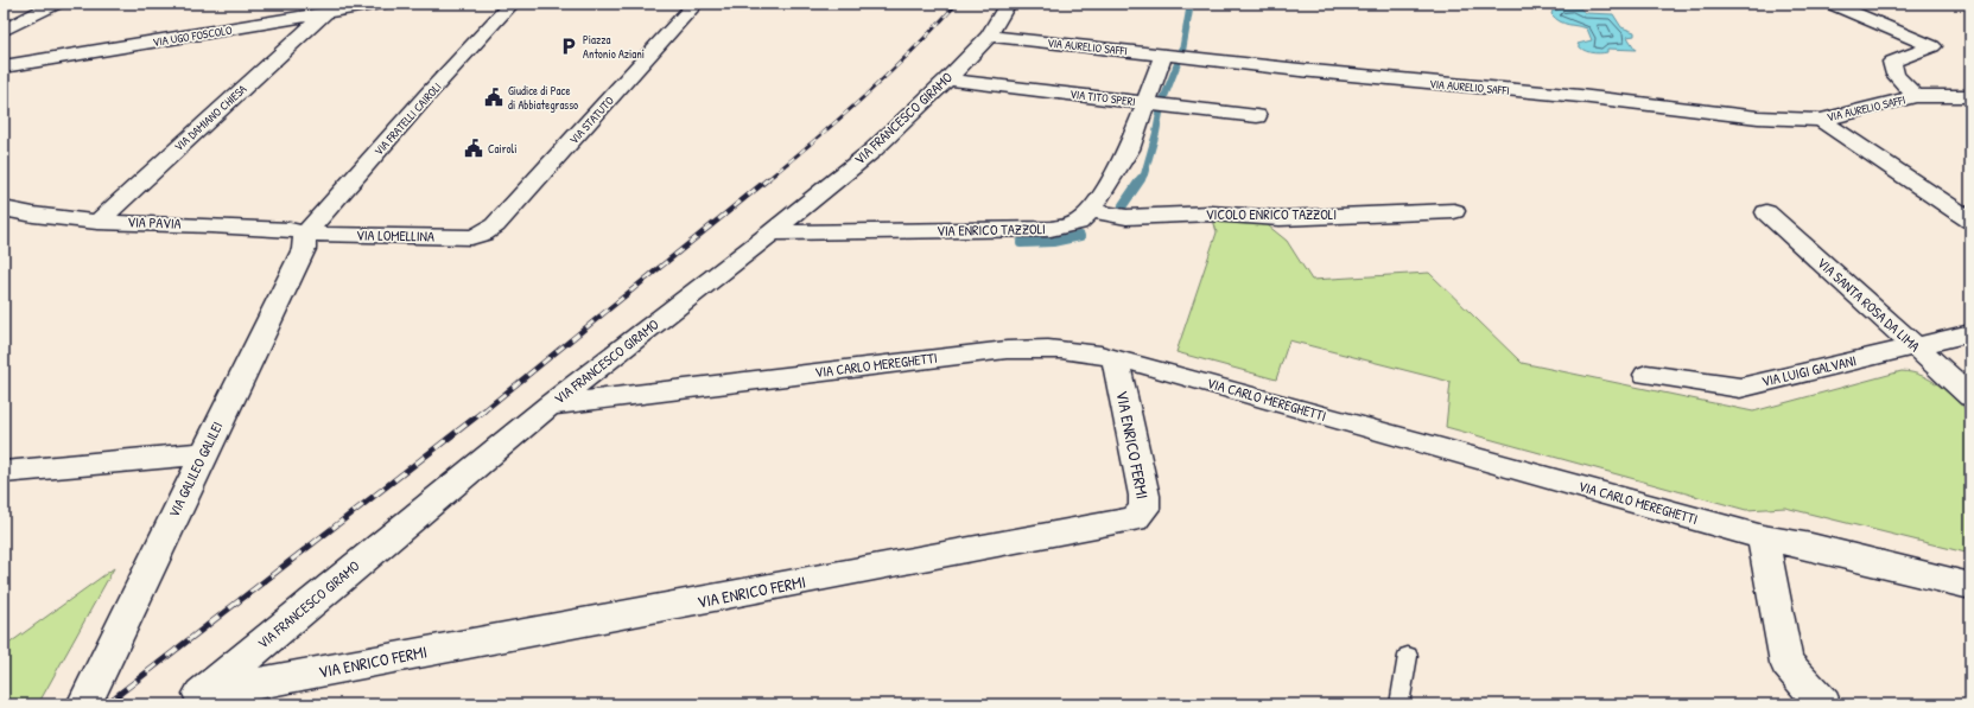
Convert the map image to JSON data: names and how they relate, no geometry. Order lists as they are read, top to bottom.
{
  "streets": {
    "street": [
      "VIA UGO FOSCOLO",
      "VIA AURELIO SAFFI",
      "VIA TITO SPERI",
      "VIA DAMIANO CHIESA",
      "VIA FRATELLI CAIROLI",
      "VIA FRANCESCO GIRAMO",
      "VIA STATUTO",
      "VICOLO ENRICO TAZZOLI",
      "VIA PAVIA",
      "VIA ENRICO TAZZOLI",
      "VIA LOMELLINA",
      "VIA SANTA ROSA DA LIMA",
      "VIA CARLO MEREGHETTI",
      "VIA LUIGI GALVANI",
      "VIA ENRICO FERMI",
      "VIA GALILEO GALILEI"
    ]
  },
  "crossings": [
    ["VIA UGO FOSCOLO", "VIA DAMIANO CHIESA"],
    ["VIA AURELIO SAFFI", "VIA FRANCESCO GIRAMO"],
    ["VIA AURELIO SAFFI", "VIA ENRICO TAZZOLI"],
    ["VIA TITO SPERI", "VIA FRANCESCO GIRAMO"],
    ["VIA TITO SPERI", "VIA ENRICO TAZZOLI"],
    ["VIA DAMIANO CHIESA", "VIA PAVIA"],
    ["VIA FRATELLI CAIROLI", "VIA PAVIA"],
    ["VIA FRATELLI CAIROLI", "VIA LOMELLINA"],
    ["VIA FRATELLI CAIROLI", "VIA GALILEO GALILEI"],
    ["VIA FRANCESCO GIRAMO", "VIA ENRICO TAZZOLI"],
    ["VIA FRANCESCO GIRAMO", "VIA CARLO MEREGHETTI"],
    ["VIA FRANCESCO GIRAMO", "VIA ENRICO FERMI"],
    ["VIA STATUTO", "VIA LOMELLINA"],
    ["VICOLO ENRICO TAZZOLI", "VIA ENRICO TAZZOLI"],
    ["VIA PAVIA", "VIA LOMELLINA"],
    ["VIA PAVIA", "VIA GALILEO GALILEI"],
    ["VIA LOMELLINA", "VIA GALILEO GALILEI"],
    ["VIA SANTA ROSA DA LIMA", "VIA LUIGI GALVANI"],
    ["VIA CARLO MEREGHETTI", "VIA ENRICO FERMI"]
  ],
  "places": {
    "parking": ["Piazza Antonio Aziani"],
    "public building": ["Giudice di Pace di Abbiategrasso", "Cairoli"]
  }
}
